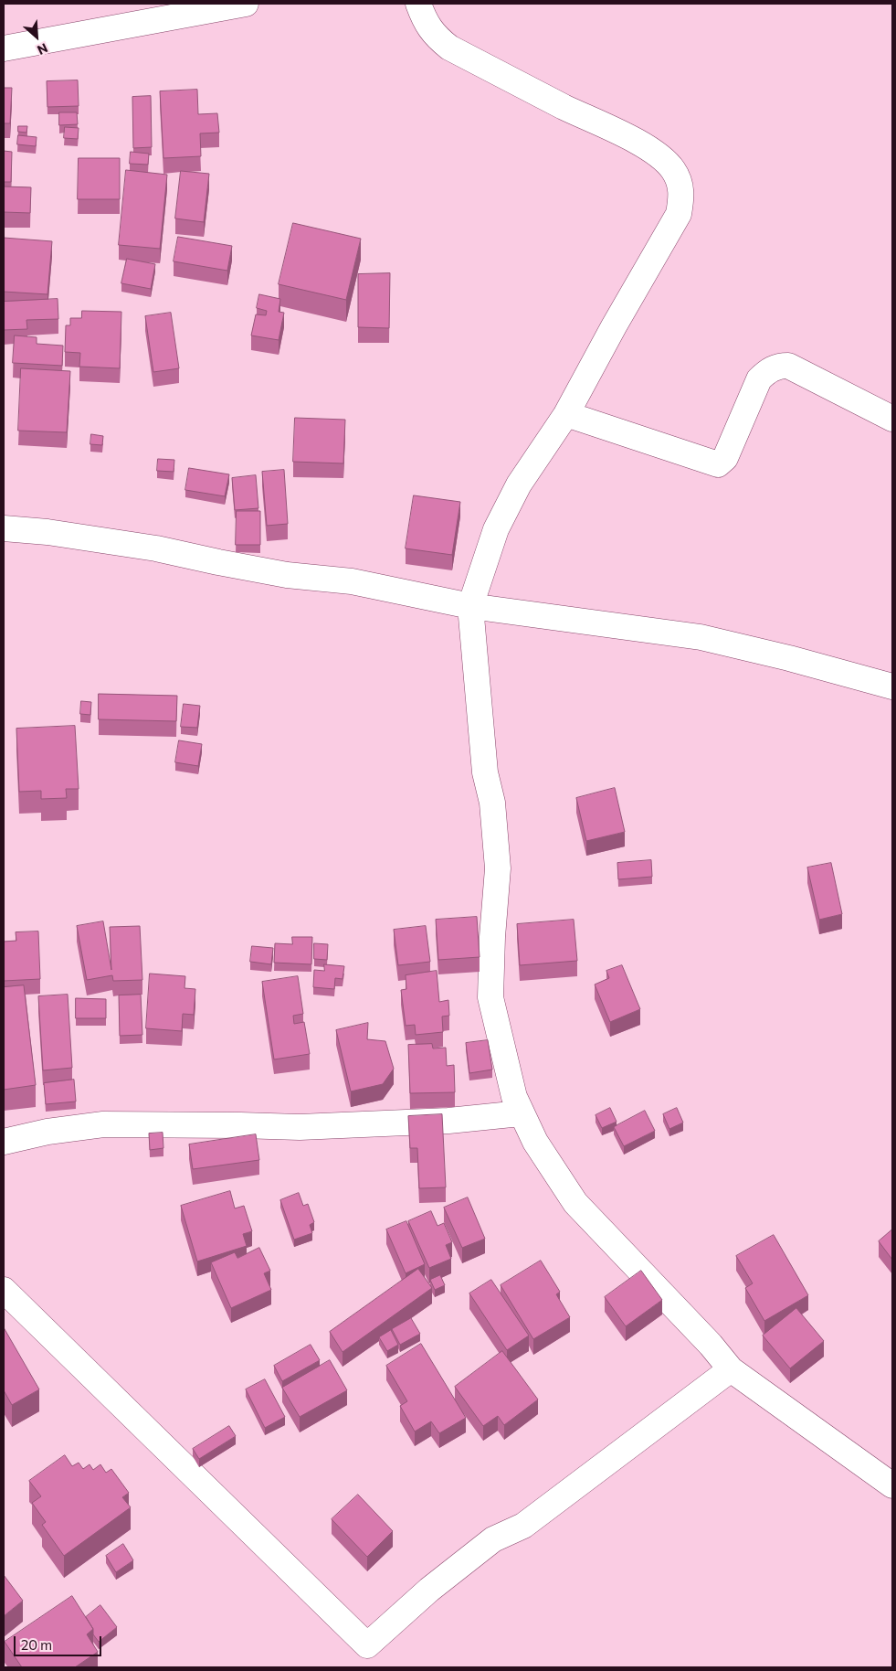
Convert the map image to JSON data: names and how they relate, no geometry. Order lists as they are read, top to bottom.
{
  "scale_bar": "20 m",
  "north": "bottom right"
}
